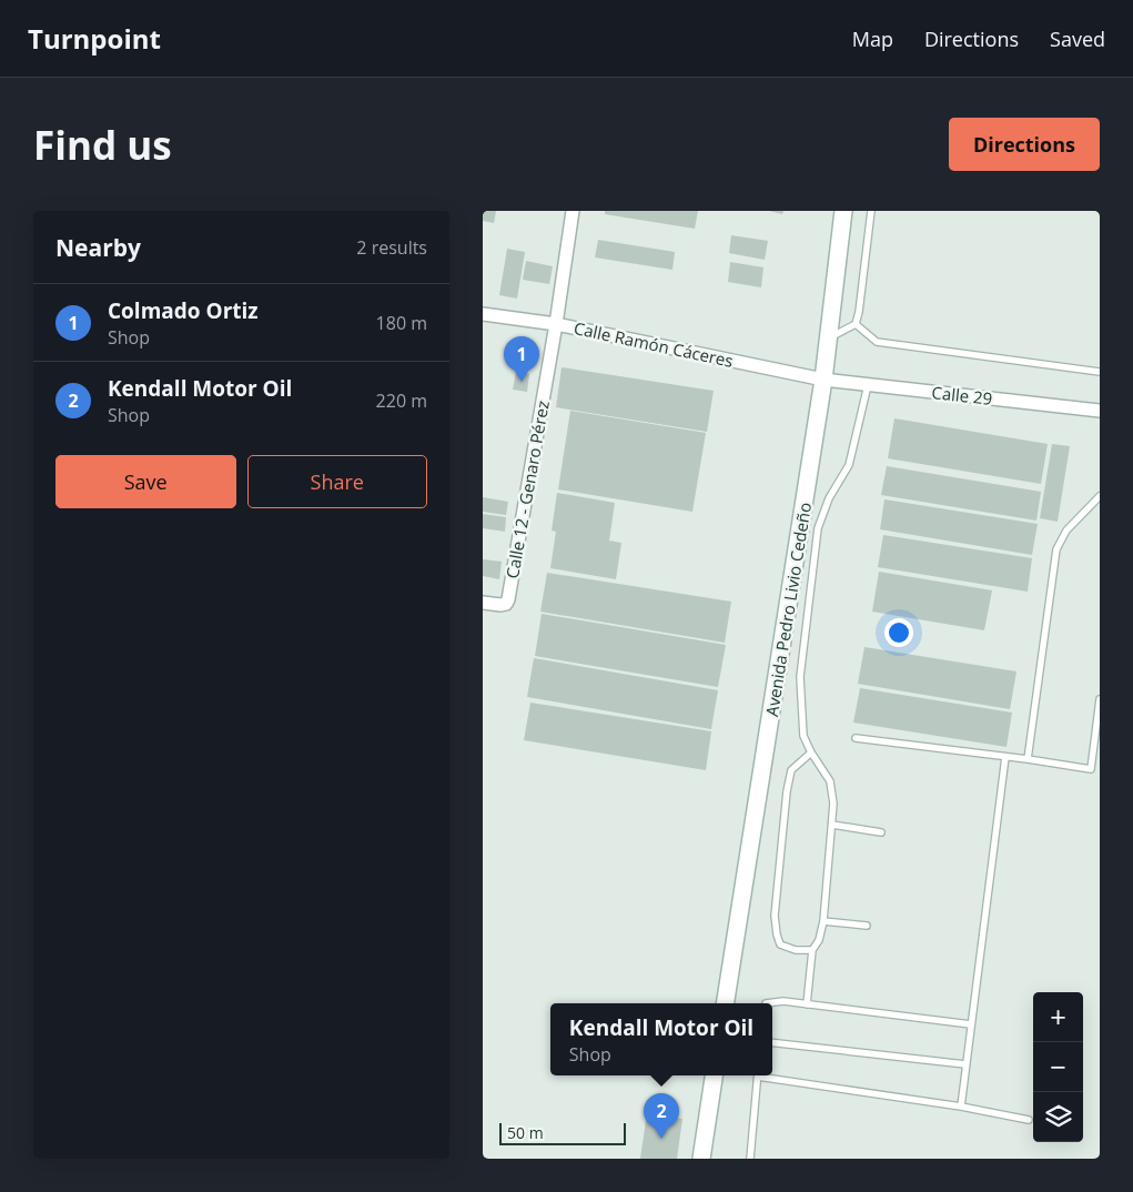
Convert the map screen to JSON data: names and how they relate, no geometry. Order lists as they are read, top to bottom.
{
  "streets": {
    "main road": ["Avenida Pedro Livio Cedeño"],
    "street": ["Calle Ramón Cáceres", "Calle 29", "Calle 12 - Genaro Pérez"]
  },
  "crossings": [
    ["Calle Ramón Cáceres", "Calle 29"],
    ["Calle Ramón Cáceres", "Calle 12 - Genaro Pérez"],
    ["Calle Ramón Cáceres", "Avenida Pedro Livio Cedeño"],
    ["Calle 29", "Avenida Pedro Livio Cedeño"]
  ],
  "scale_bar": "50 m",
  "page": {
    "header": "Turnpoint",
    "nav": ["Map", "Directions", "Saved"],
    "buttons": [
      "Directions",
      ["Save", "Share"]
    ],
    "title": "Find us",
    "heading": ["Nearby", "2 results"],
    "list": [
      {
        "mark": "1",
        "name": "Colmado Ortiz",
        "note": "Shop",
        "value": "180 m"
      },
      {
        "mark": "2",
        "name": "Kendall Motor Oil",
        "note": "Shop",
        "value": "220 m"
      }
    ],
    "pins": ["1", "2"],
    "map_buttons": ["+", "−"],
    "popup": ["Kendall Motor Oil", "Shop"],
    "scale": "50 m"
  }
}
